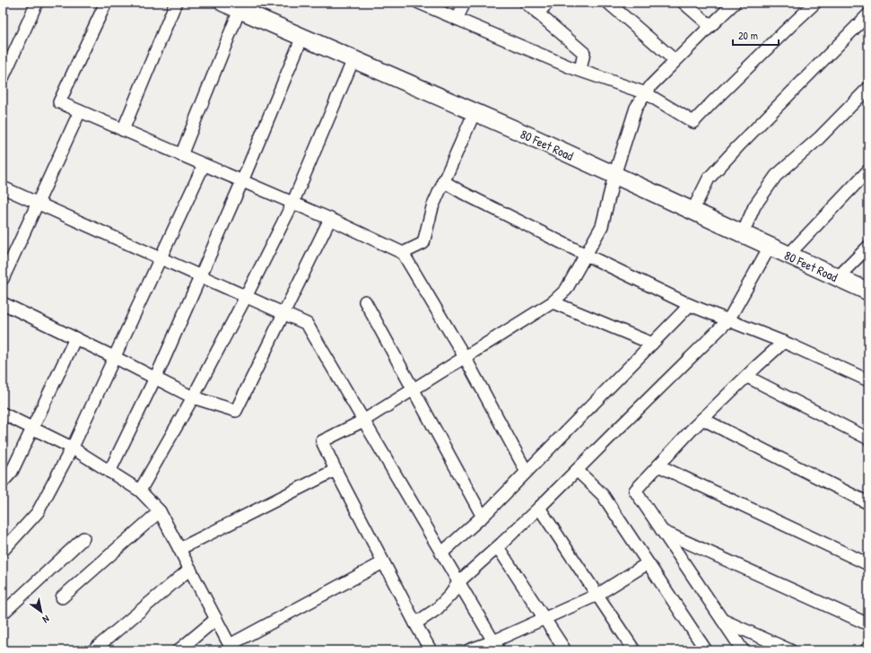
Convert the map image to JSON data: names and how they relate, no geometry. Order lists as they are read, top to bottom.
{
  "streets": {
    "main road": ["80 Feet Road"]
  },
  "scale_bar": "20 m",
  "north": "bottom right"
}
